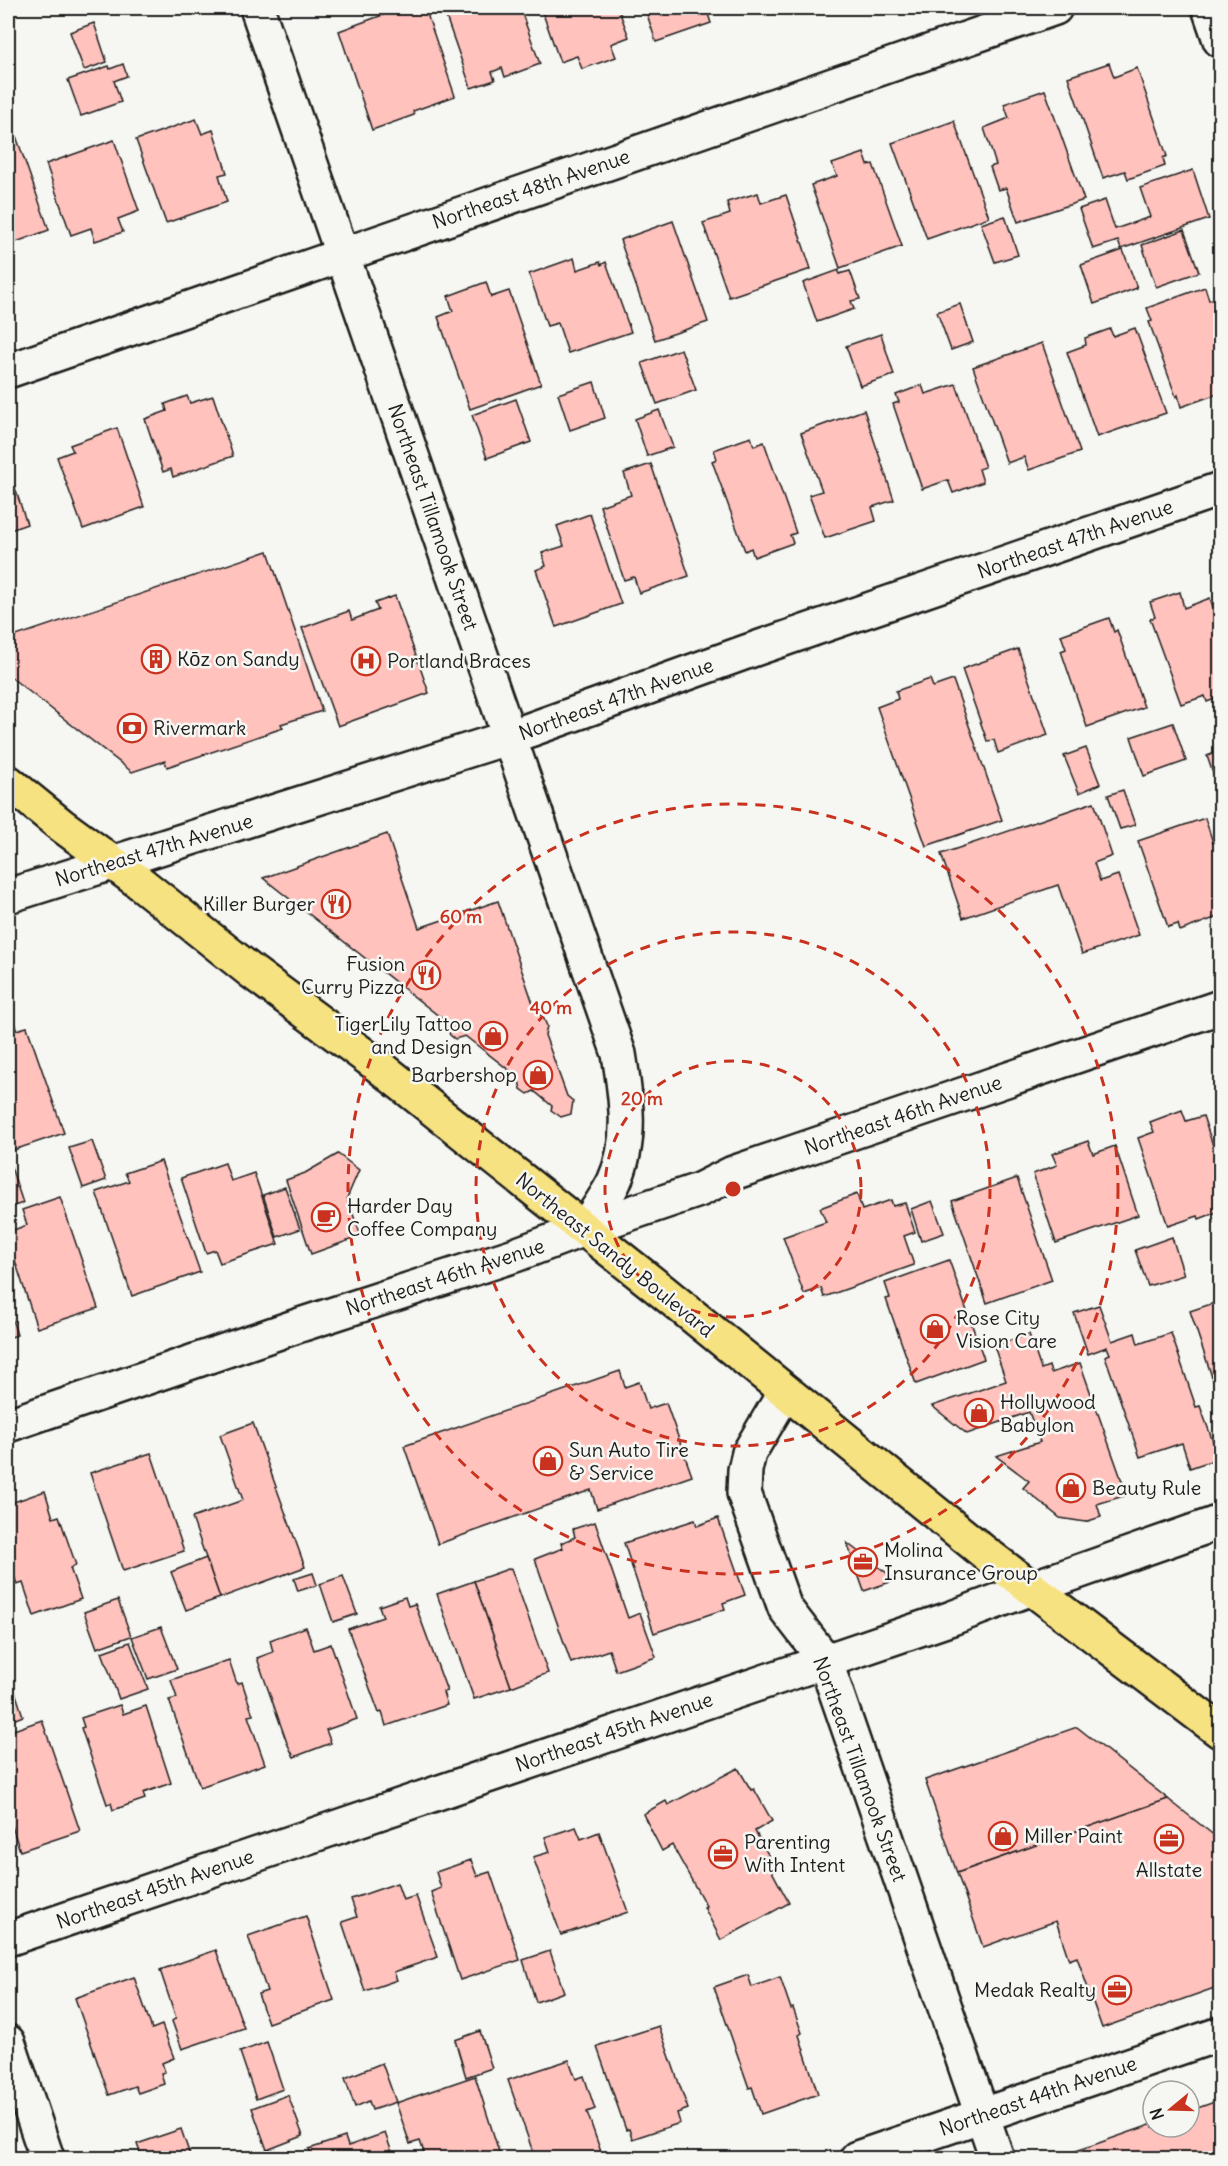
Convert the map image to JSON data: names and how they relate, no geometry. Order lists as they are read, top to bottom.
{
  "streets": {
    "main road": ["Northeast Sandy Boulevard"],
    "street": [
      "Northeast 48th Avenue",
      "Northeast Tillamook Street",
      "Northeast 47th Avenue",
      "Northeast 46th Avenue",
      "Northeast 45th Avenue",
      "Northeast 44th Avenue"
    ]
  },
  "crossings": [
    ["Northeast 48th Avenue", "Northeast Tillamook Street"],
    ["Northeast Tillamook Street", "Northeast 47th Avenue"],
    ["Northeast Tillamook Street", "Northeast 46th Avenue"],
    ["Northeast Tillamook Street", "Northeast Sandy Boulevard"],
    ["Northeast Tillamook Street", "Northeast 45th Avenue"],
    ["Northeast Tillamook Street", "Northeast 44th Avenue"],
    ["Northeast 47th Avenue", "Northeast Sandy Boulevard"],
    ["Northeast 46th Avenue", "Northeast Sandy Boulevard"],
    ["Northeast Sandy Boulevard", "Northeast 45th Avenue"]
  ],
  "places": {
    "building": ["Kōz on Sandy"],
    "hospital": ["Portland Braces"],
    "bank": ["Rivermark"],
    "restaurant": ["Killer Burger", "Fusion Curry Pizza"],
    "shop": [
      "TigerLily Tattoo and Design",
      "Barbershop",
      "Rose City Vision Care",
      "Hollywood Babylon",
      "Sun Auto Tire & Service",
      "Beauty Rule",
      "Miller Paint"
    ],
    "cafe": ["Harder Day Coffee Company"],
    "office": [
      "Molina Insurance Group",
      "Allstate",
      "Parenting With Intent",
      "Medak Realty"
    ]
  },
  "north": "left",
  "rings": ["60 m", "40 m", "20 m"]
}
